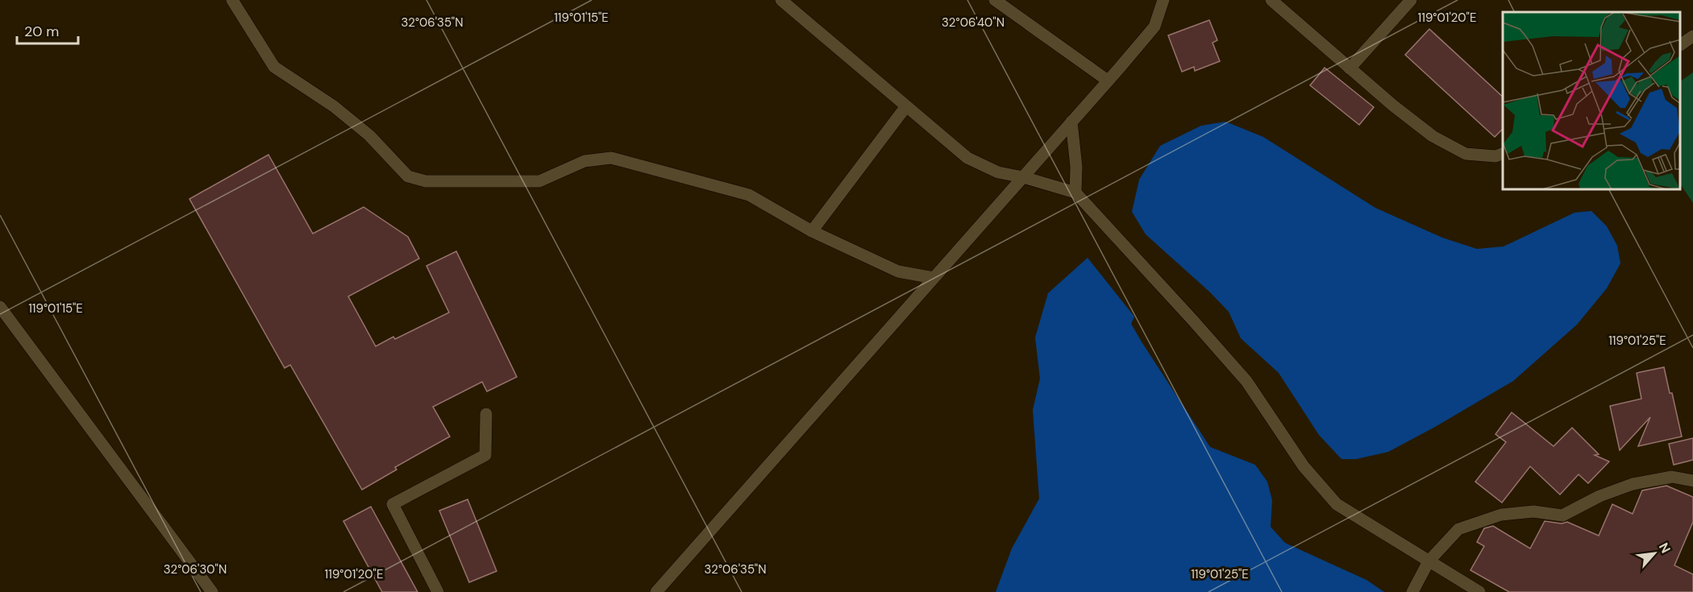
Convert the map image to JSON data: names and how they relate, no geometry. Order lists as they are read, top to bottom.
{
  "scale_bar": "20 m",
  "north": "top right",
  "coordinates": [
    "119°01'15\"E",
    "119°01'20\"E",
    "32°06'35\"N",
    "32°06'40\"N",
    "119°01'25\"E",
    "32°06'30\"N"
  ]
}
